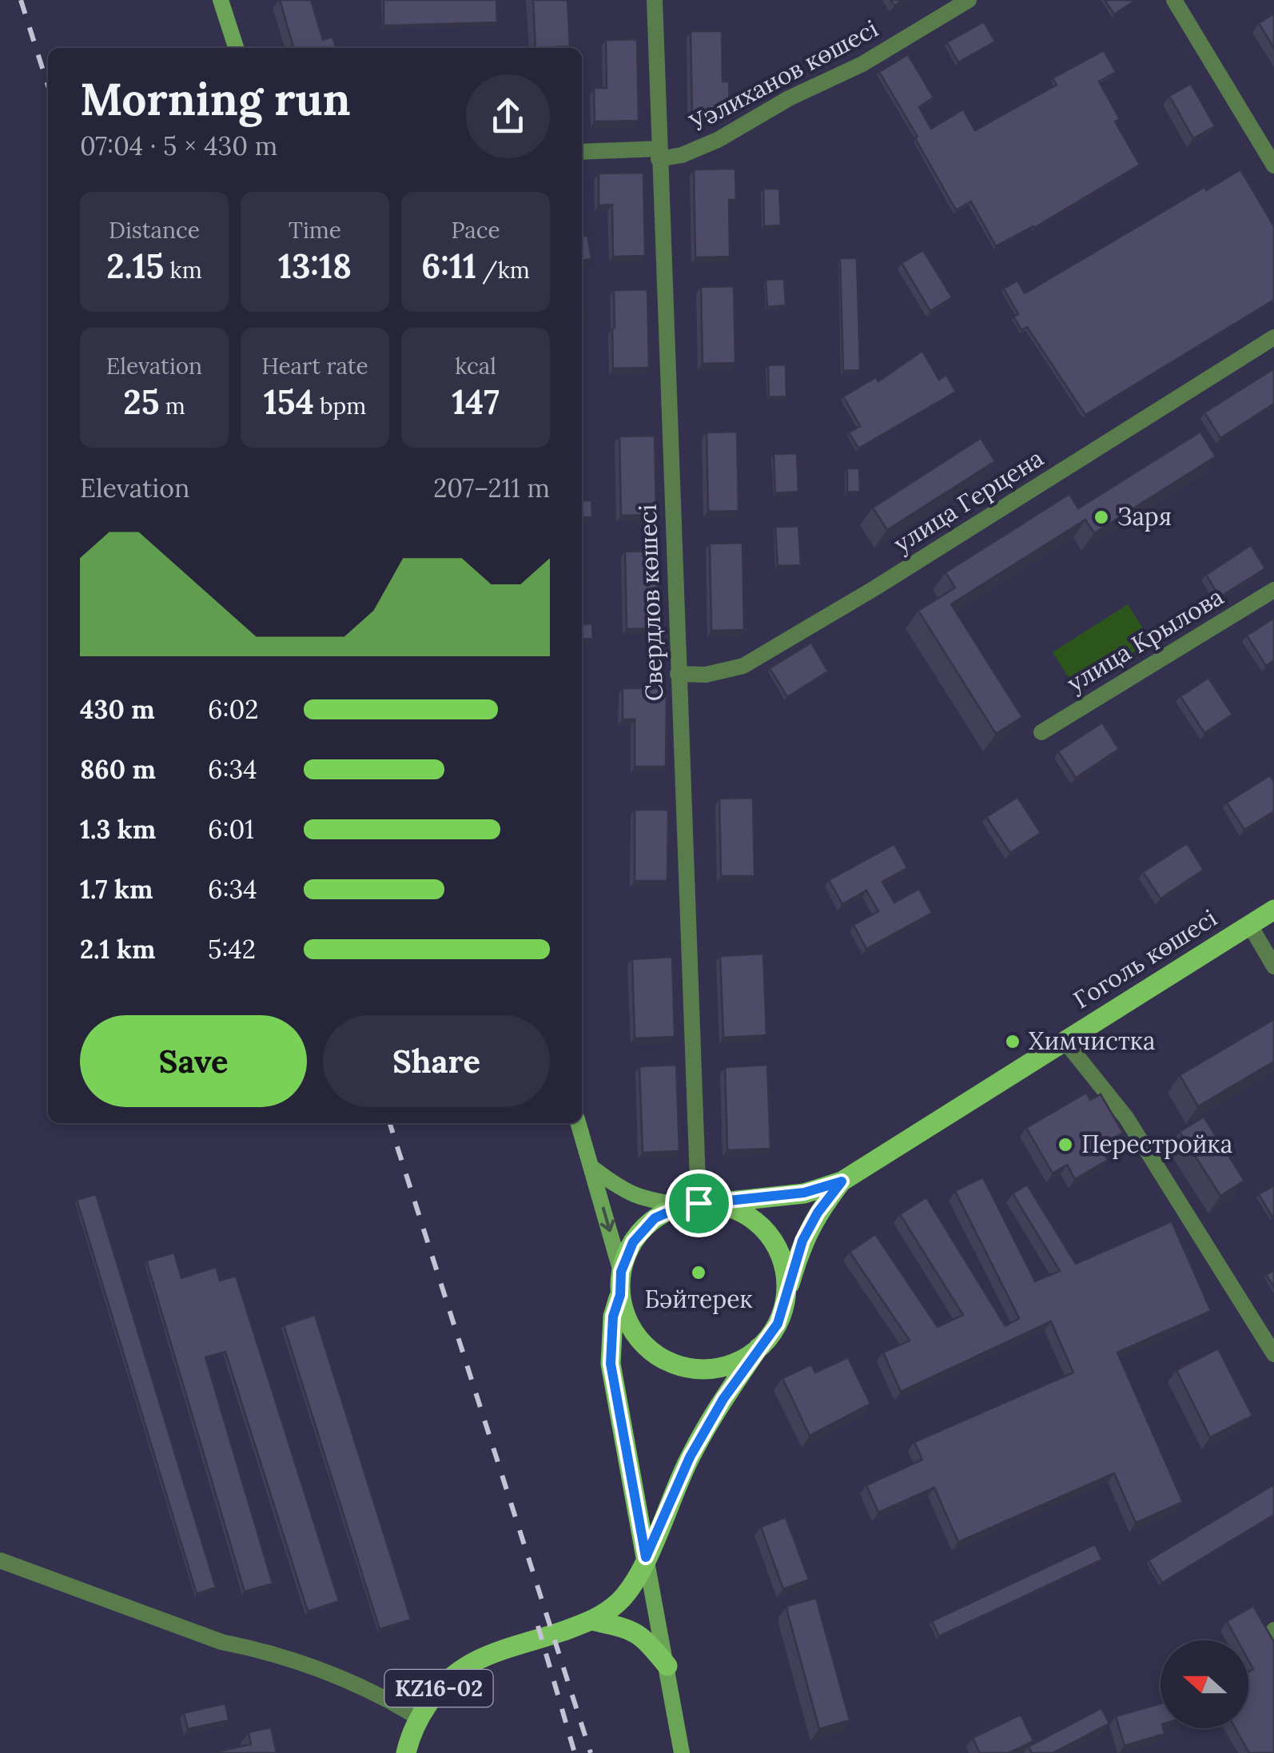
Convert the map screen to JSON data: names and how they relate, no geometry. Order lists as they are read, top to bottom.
{
  "streets": {
    "main road": ["Гоголь көшесі", "KZ16-02"],
    "street": [
      "Уәлиханов көшесі",
      "улица Герцена",
      "Свердлов көшесі",
      "улица Крылова"
    ]
  },
  "crossings": [
    ["Уәлиханов көшесі", "Свердлов көшесі"],
    ["улица Герцена", "Свердлов көшесі"],
    ["Свердлов көшесі", "KZ16-02"]
  ],
  "places": [
    "Заря",
    "Химчистка",
    "Перестройка",
    "Бәйтерек"
  ],
  "north": "left",
  "page": {
    "heading": ["Morning run", "07:04 · 5 × 430 m"],
    "stats": [
      ["Distance", "2.15 km"],
      ["Time", "13:18"],
      ["Pace", "6:11 /km"],
      ["Elevation", "25 m"],
      ["Heart rate", "154 bpm"],
      ["kcal", "147"]
    ],
    "chart": ["Elevation", "207–211 m"],
    "list": [
      {
        "name": "430 m",
        "note": "6:02"
      },
      {
        "name": "860 m",
        "note": "6:34"
      },
      {
        "name": "1.3 km",
        "note": "6:01"
      },
      {
        "name": "1.7 km",
        "note": "6:34"
      },
      {
        "name": "2.1 km",
        "note": "5:42"
      }
    ],
    "buttons": ["Save", "Share"]
  }
}
